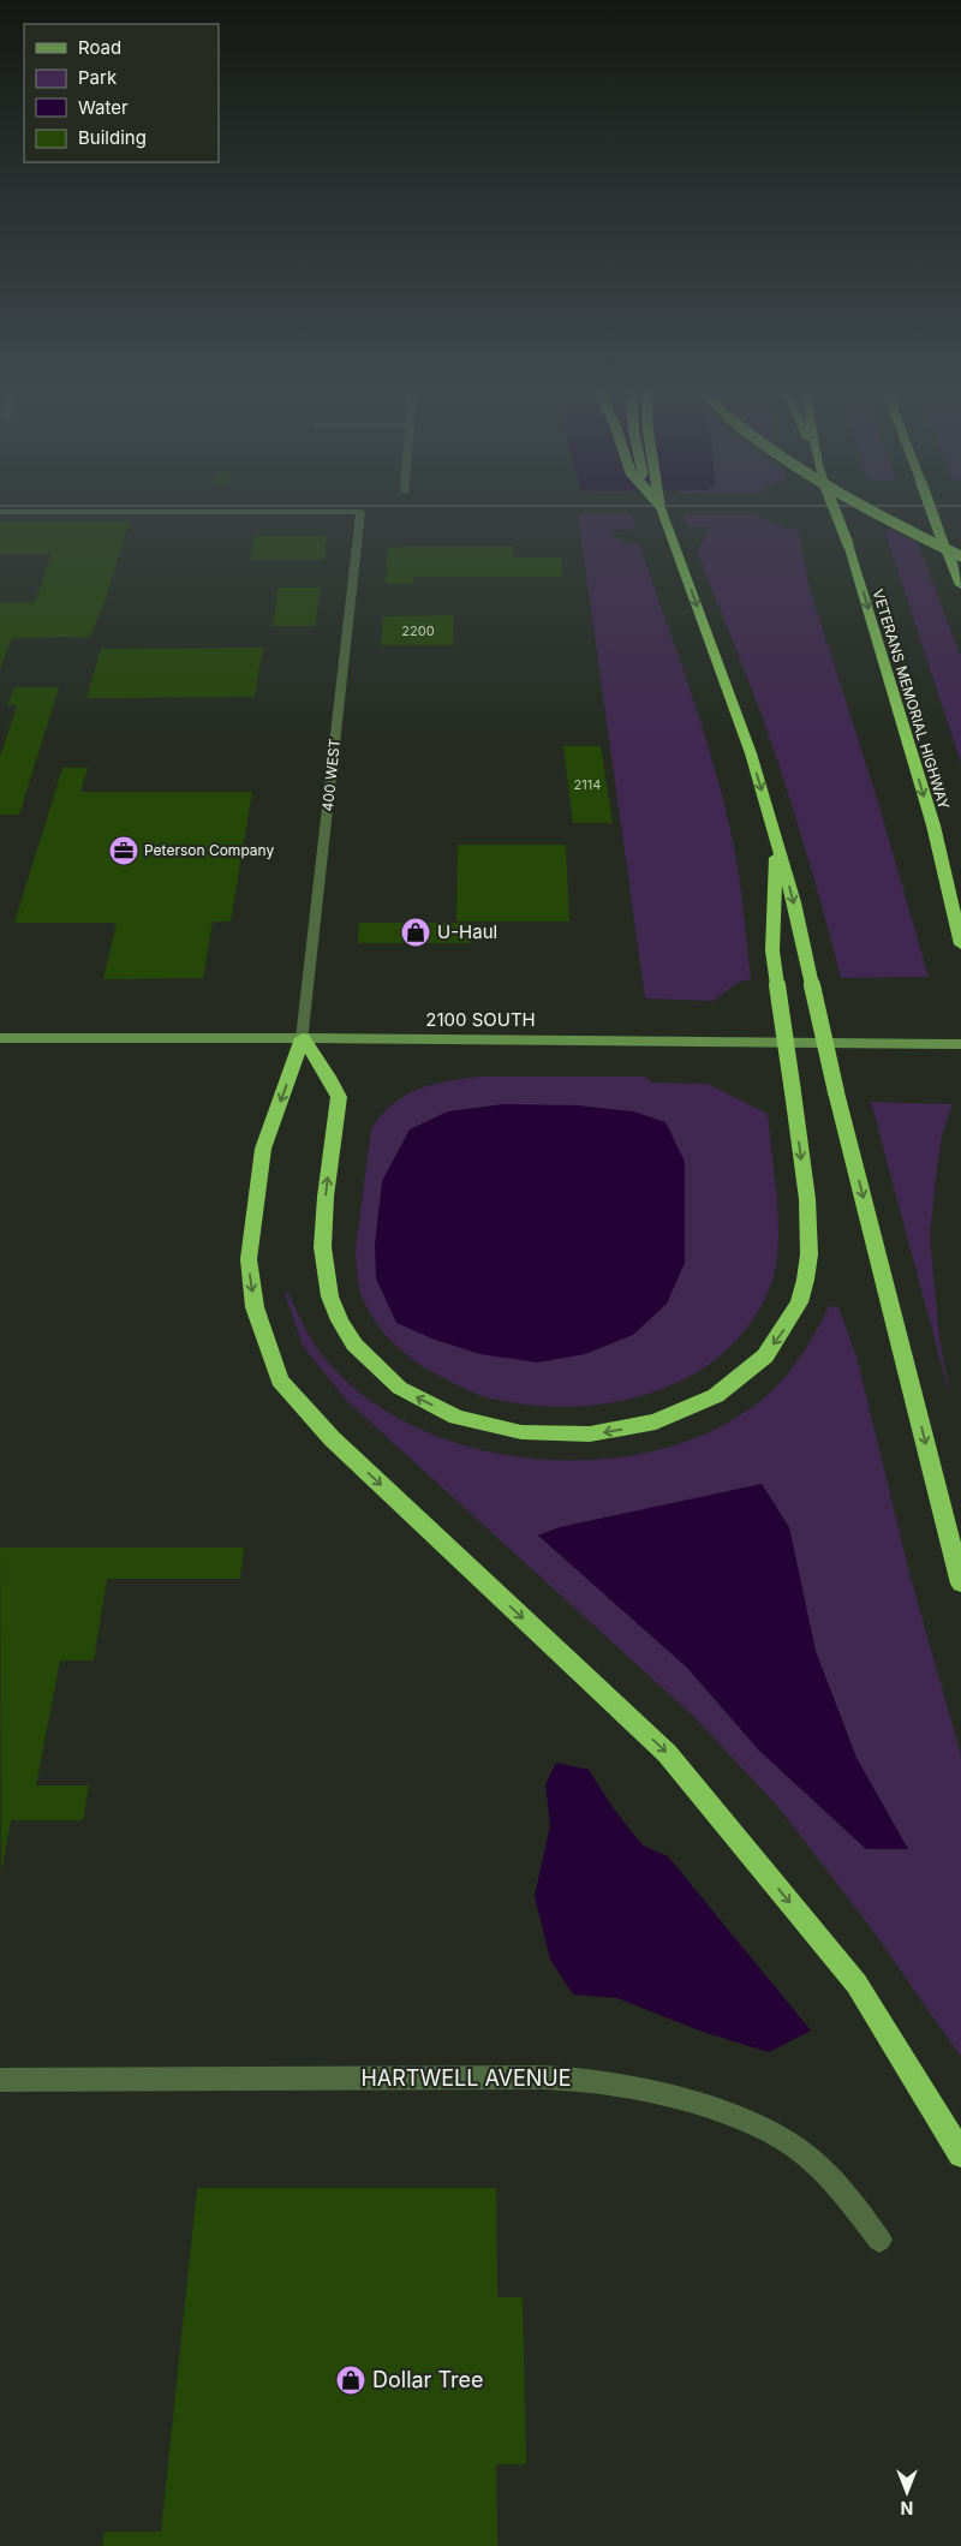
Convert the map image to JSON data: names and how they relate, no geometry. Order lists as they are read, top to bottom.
{
  "streets": {
    "highway": ["VETERANS MEMORIAL HIGHWAY"],
    "main road": ["2100 SOUTH"],
    "street": ["400 WEST", "HARTWELL AVENUE"]
  },
  "crossings": [
    ["400 WEST", "2100 SOUTH"]
  ],
  "places": {
    "office": ["Peterson Company"],
    "shop": ["U-Haul", "Dollar Tree"]
  },
  "house_numbers": ["2200", "2114"],
  "legend": [
    "Road",
    "Park",
    "Water",
    "Building"
  ],
  "north": "bottom"
}
